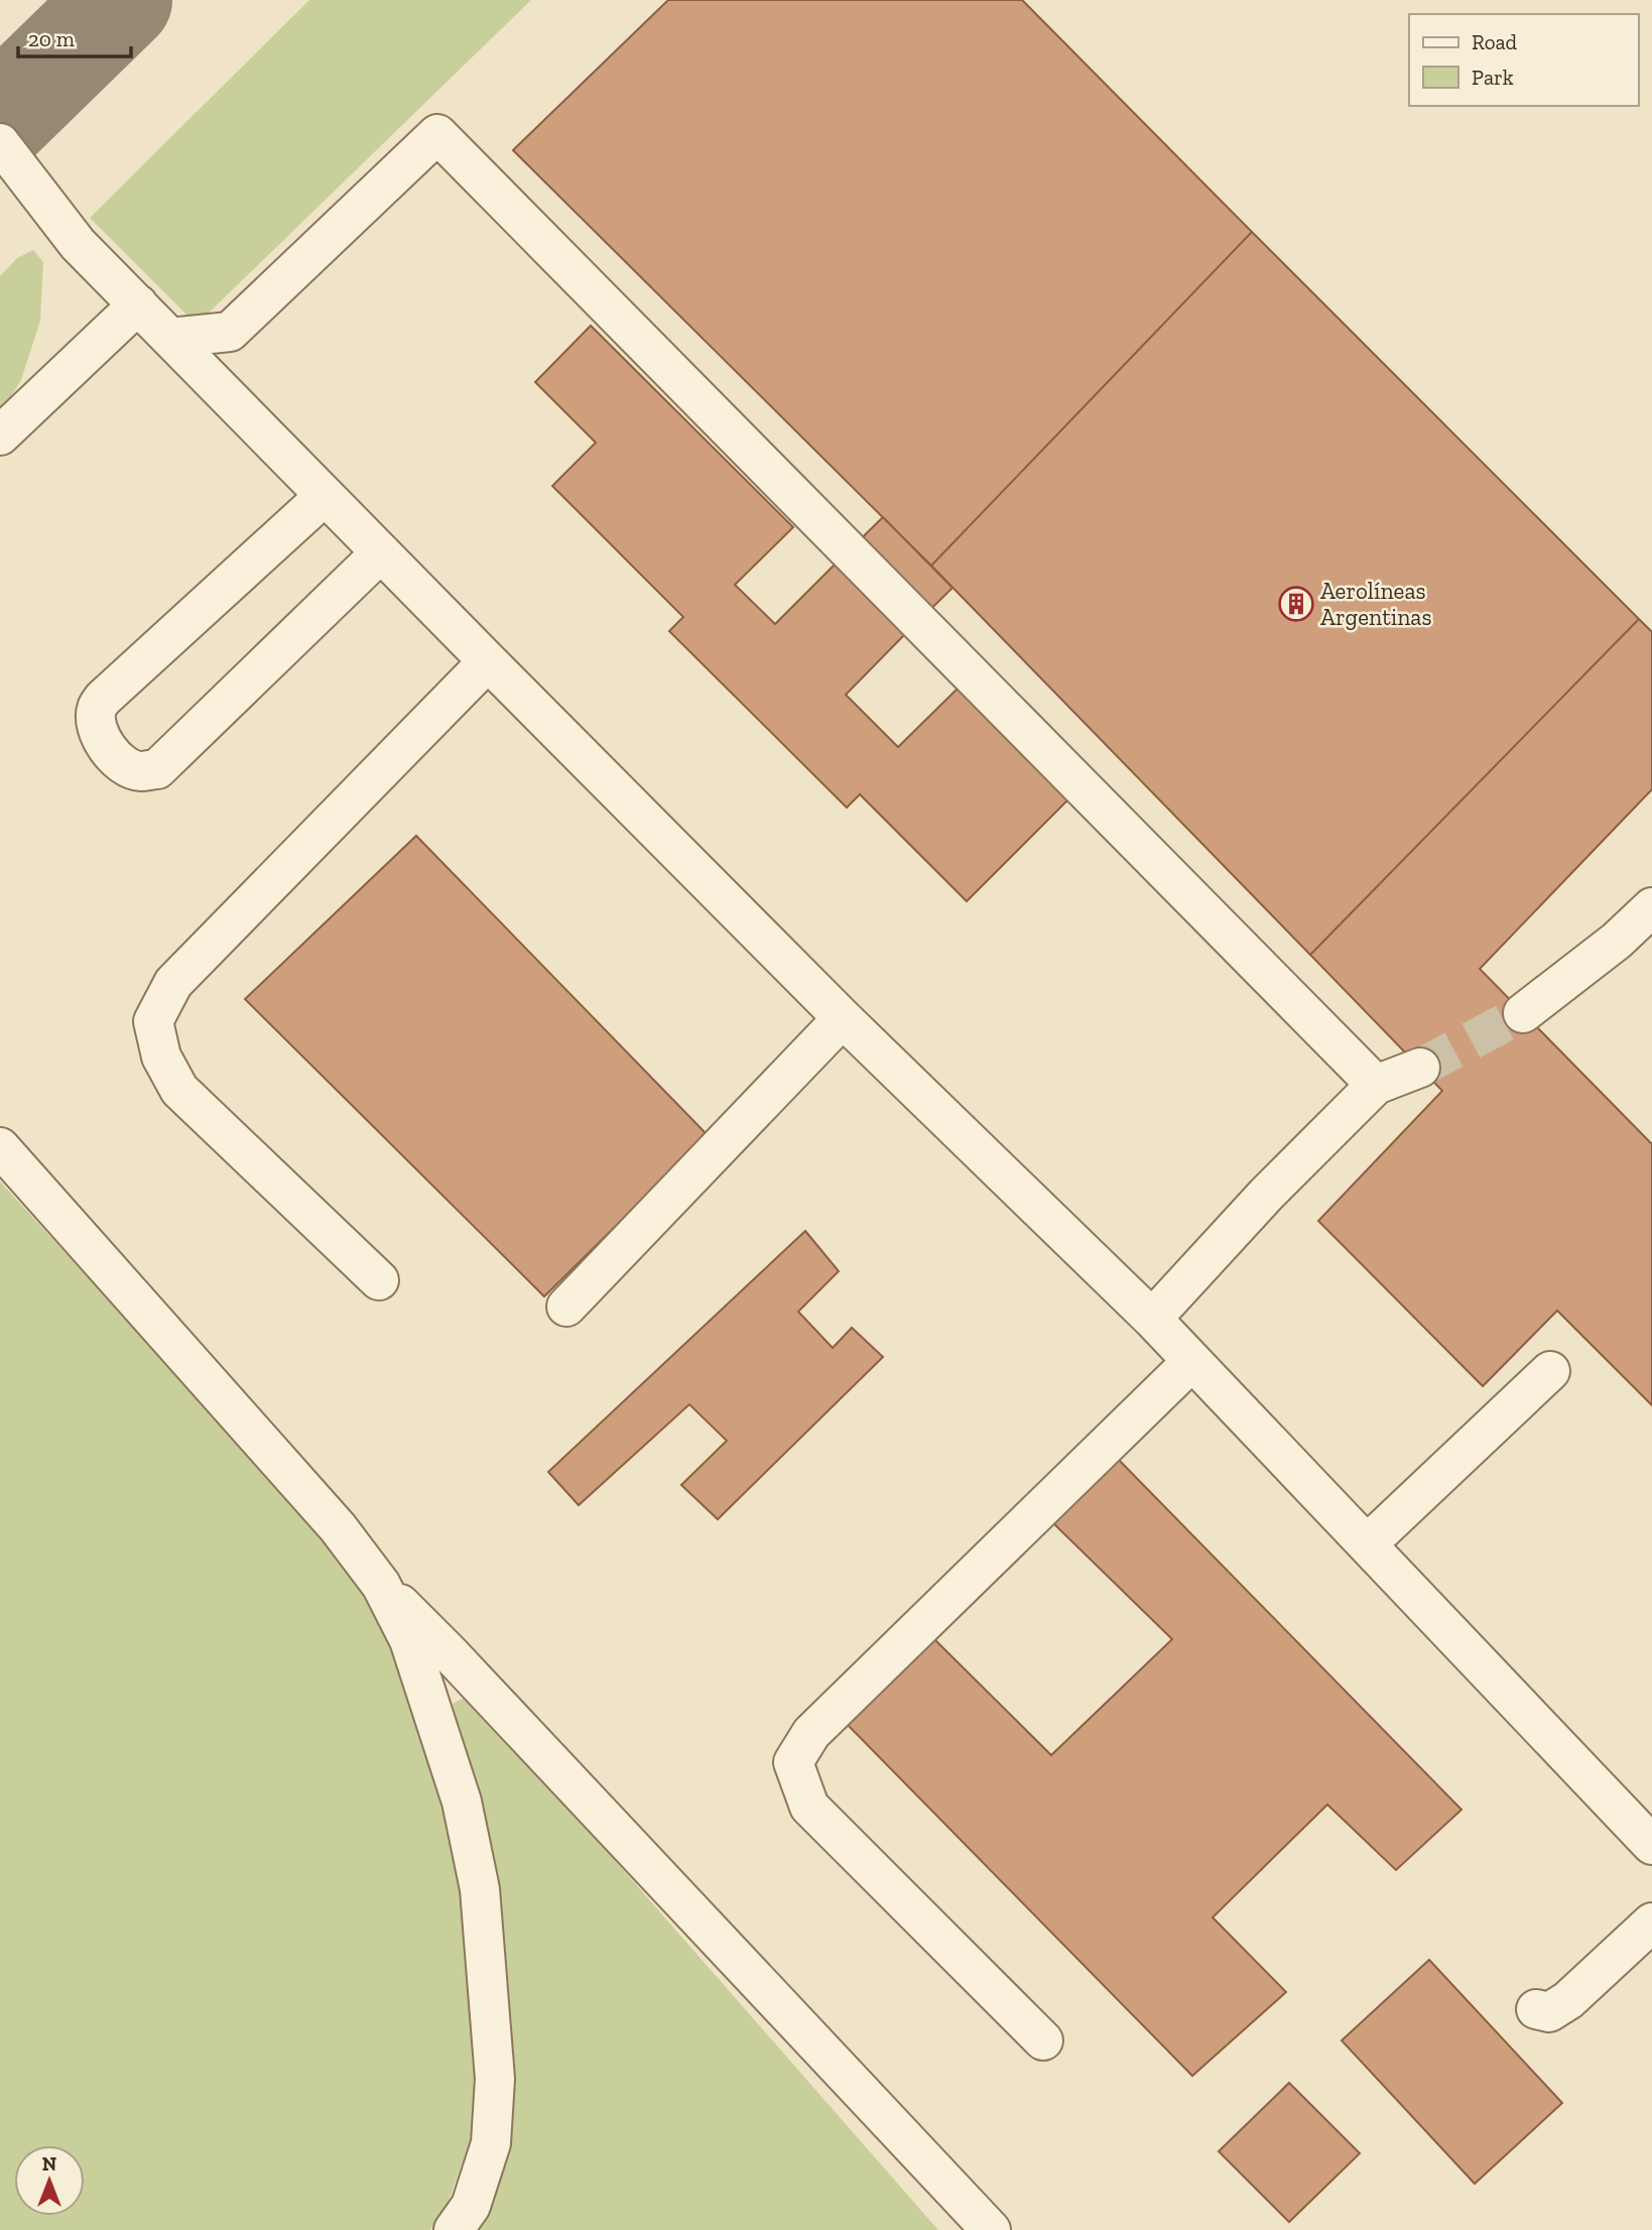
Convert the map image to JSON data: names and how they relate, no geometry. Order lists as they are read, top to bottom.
{
  "places": {
    "building": ["Aerolíneas Argentinas"]
  },
  "legend": ["Road", "Park"],
  "scale_bar": "20 m",
  "north": "top"
}
